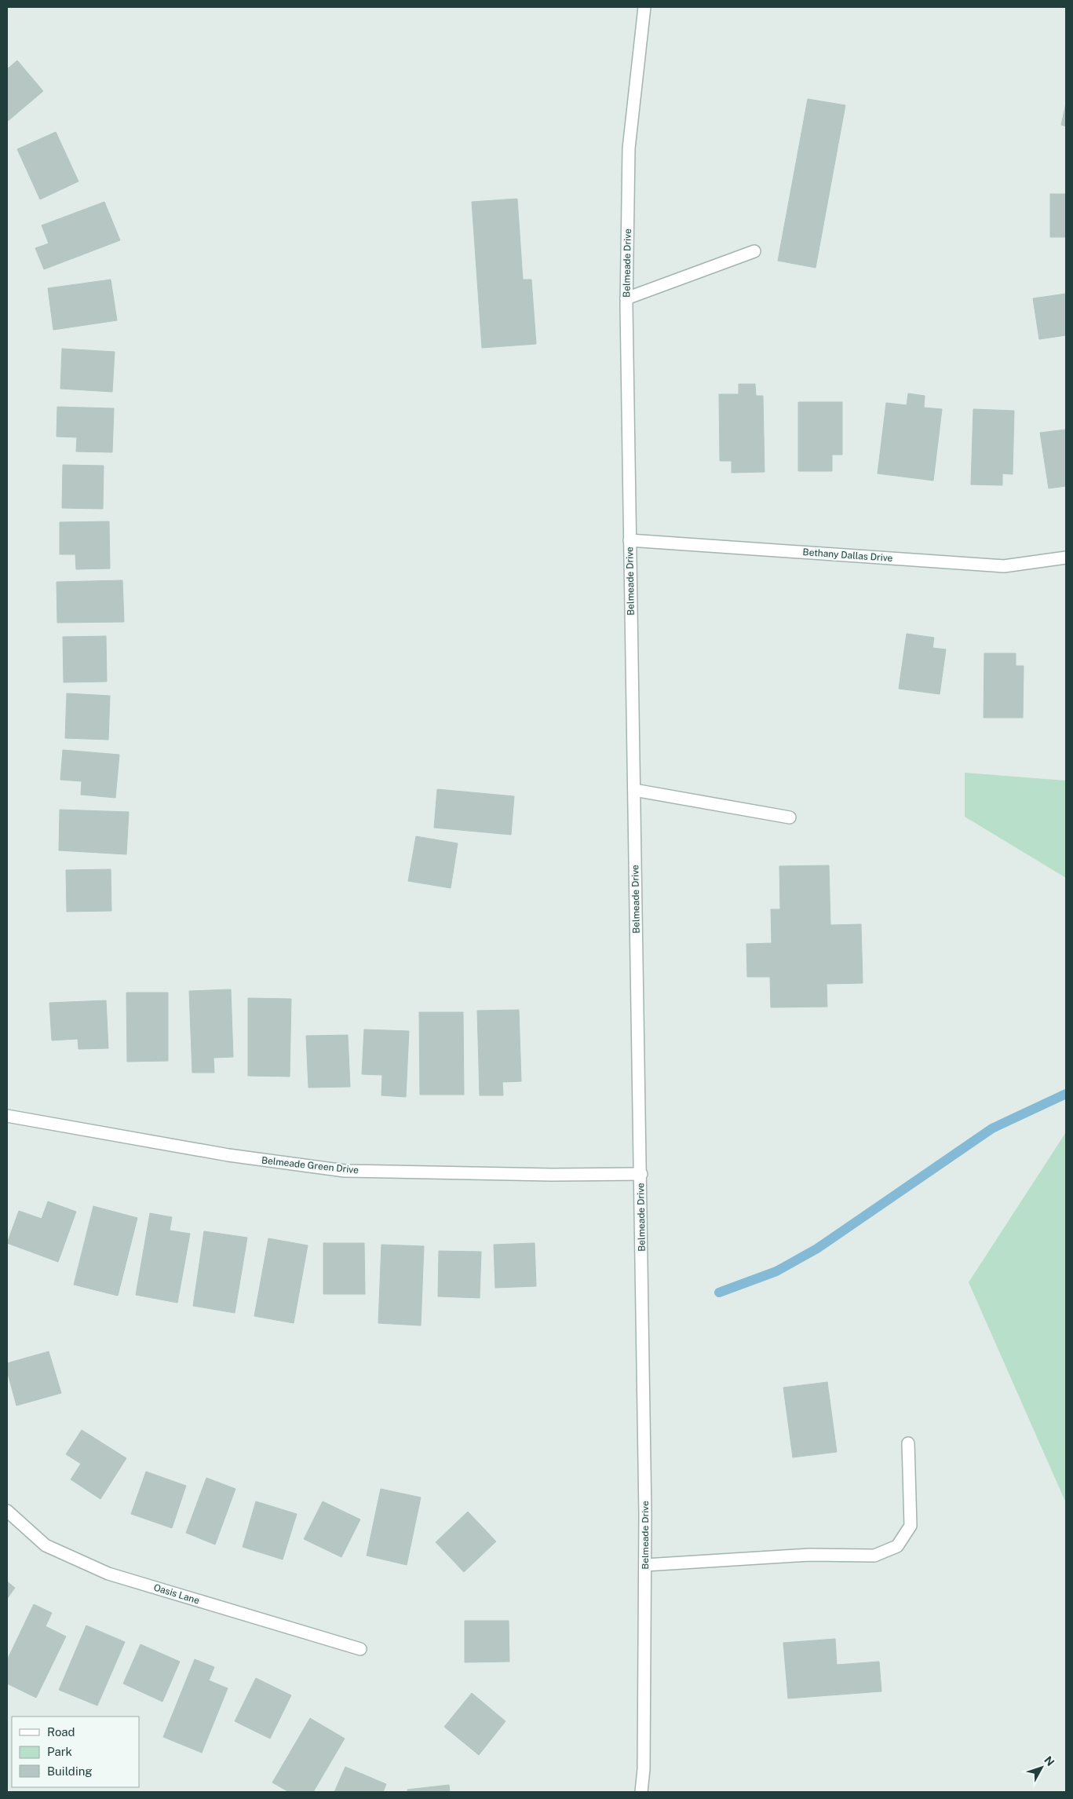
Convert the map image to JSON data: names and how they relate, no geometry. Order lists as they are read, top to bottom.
{
  "streets": {
    "street": [
      "Belmeade Drive",
      "Bethany Dallas Drive",
      "Belmeade Green Drive",
      "Oasis Lane"
    ]
  },
  "crossings": [
    ["Belmeade Drive", "Bethany Dallas Drive"],
    ["Belmeade Drive", "Belmeade Green Drive"]
  ],
  "legend": ["Road", "Park", "Building"],
  "north": "top right"
}
